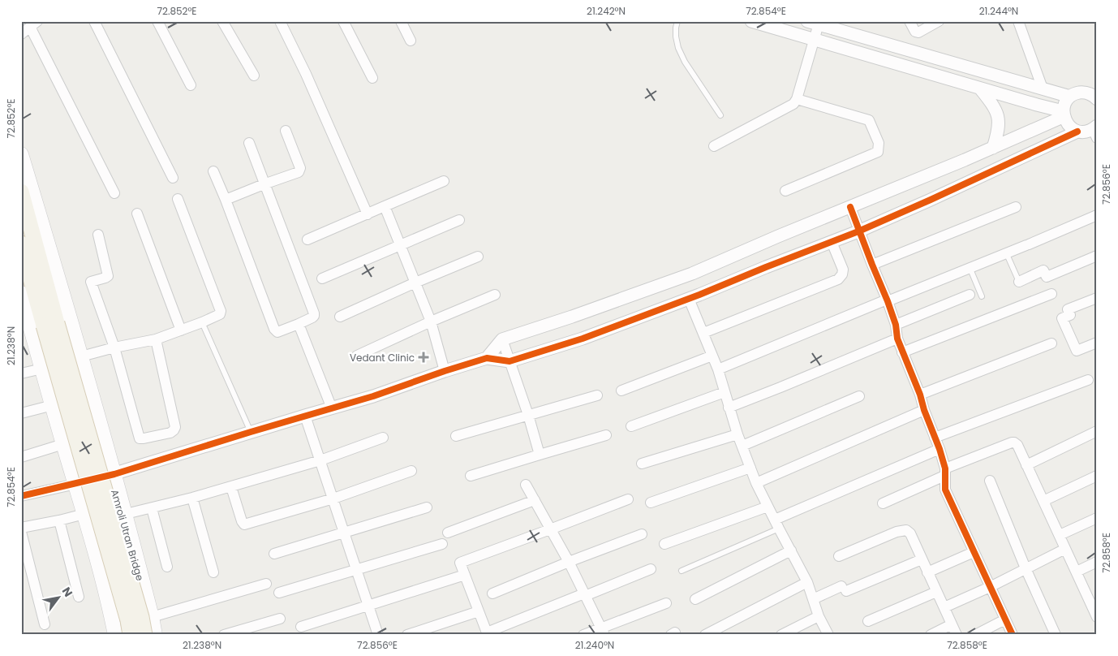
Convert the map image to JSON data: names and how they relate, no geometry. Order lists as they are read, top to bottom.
{
  "streets": {
    "main road": ["Amroli Utran Bridge"]
  },
  "places": {
    "health": ["Vedant Clinic"]
  },
  "north": "top right",
  "coordinates": [
    "72.852°E",
    "21.242°N",
    "72.854°E",
    "21.244°N",
    "72.856°E",
    "21.238°N",
    "72.858°E",
    "21.240°N"
  ]
}
